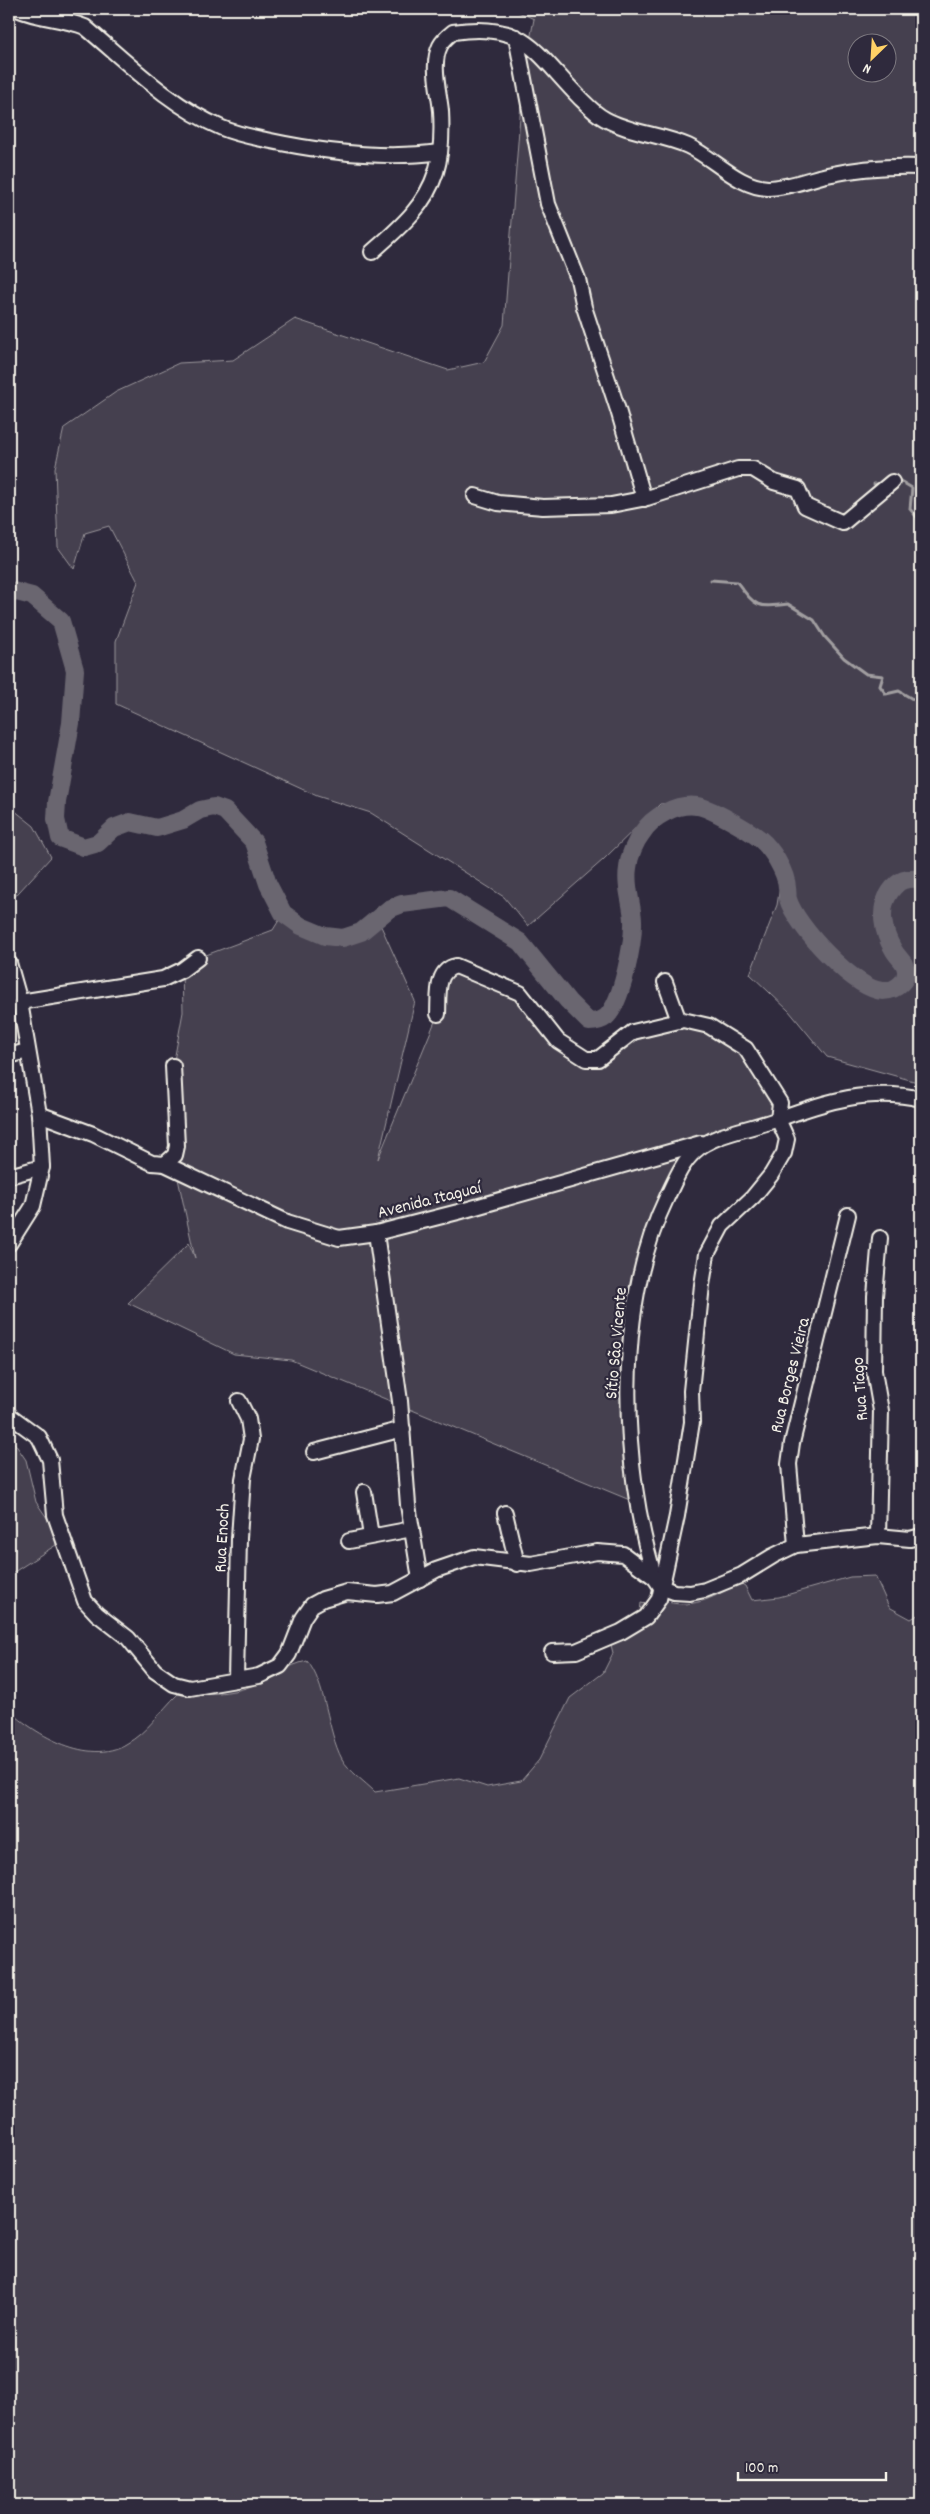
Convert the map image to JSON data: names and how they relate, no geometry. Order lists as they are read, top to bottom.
{
  "streets": {
    "street": [
      "Avenida Itaguaí",
      "Sítio São Vicente",
      "Rua Borges Vieira",
      "Rua Tiago",
      "Rua Enoch"
    ]
  },
  "crossings": [
    ["Avenida Itaguaí", "Sítio São Vicente"]
  ],
  "scale_bar": "100 m",
  "north": "bottom left"
}
